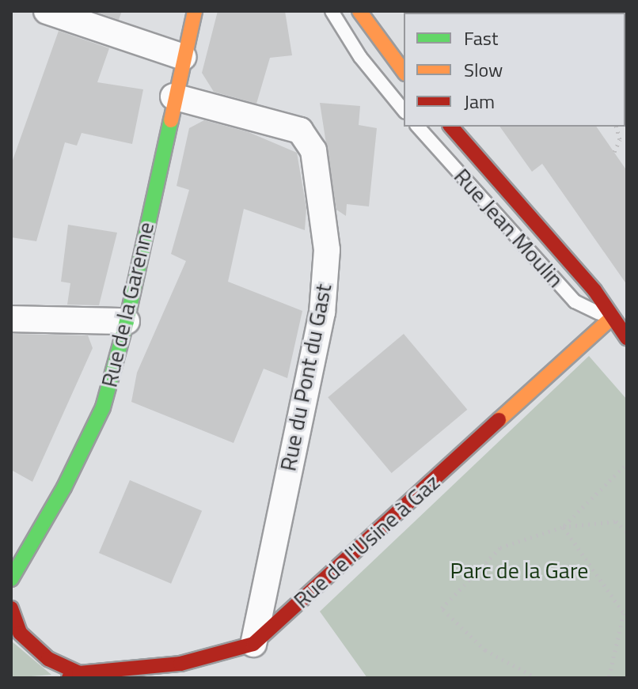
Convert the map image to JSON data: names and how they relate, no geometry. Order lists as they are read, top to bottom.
{
  "streets": {
    "street": [
      "Rue Jean Moulin",
      "Rue de la Garenne",
      "Rue du Pont du Gast",
      "Rue de l'Usine à Gaz"
    ]
  },
  "crossings": [
    ["Rue Jean Moulin", "Rue de l'Usine à Gaz"],
    ["Rue de la Garenne", "Rue du Pont du Gast"],
    ["Rue du Pont du Gast", "Rue de l'Usine à Gaz"]
  ],
  "parks": ["Parc de la Gare"],
  "legend": ["Fast", "Slow", "Jam"]
}
